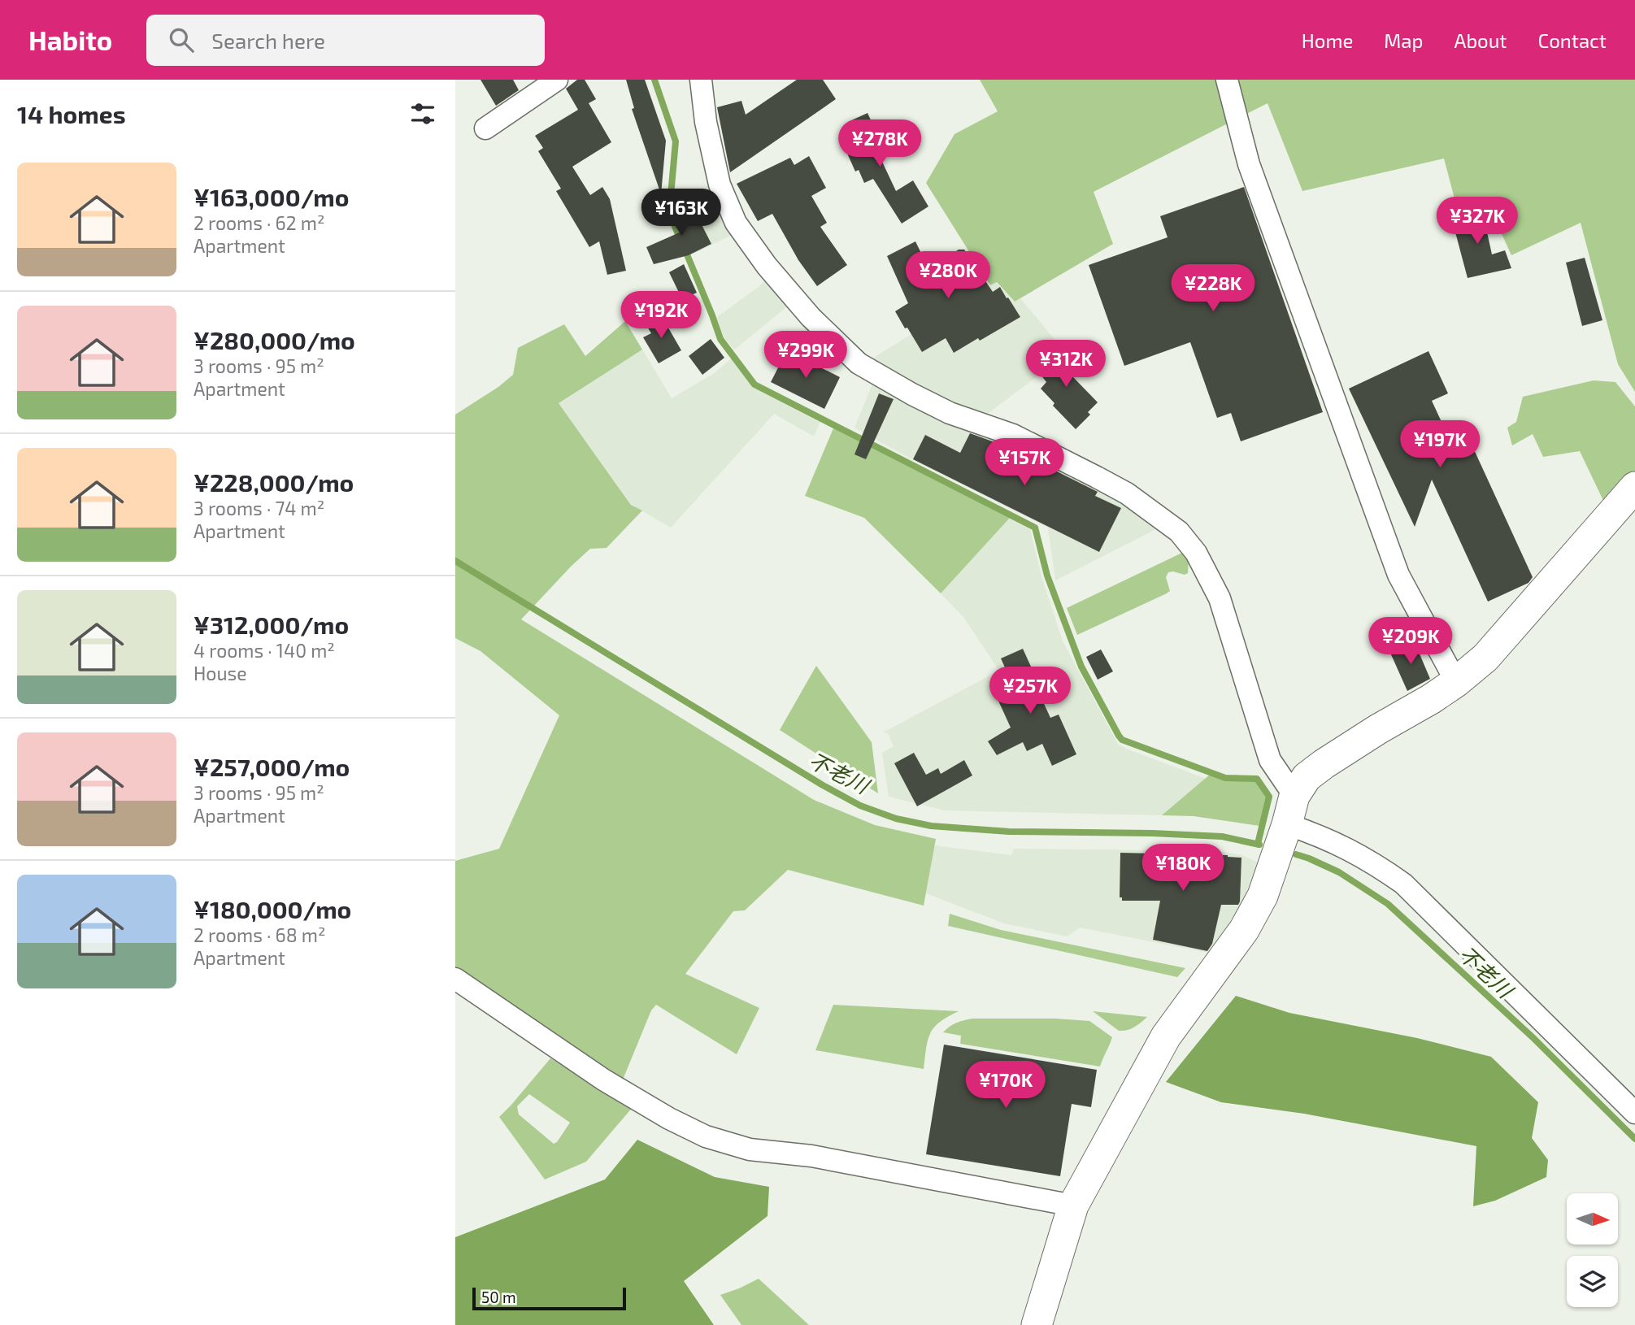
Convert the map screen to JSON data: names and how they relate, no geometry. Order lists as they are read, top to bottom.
{
  "water": ["不老川"],
  "scale_bar": "50 m",
  "north": "right",
  "page": {
    "header": "Habito",
    "search": "Search here",
    "nav": [
      "Home",
      "Map",
      "About",
      "Contact"
    ],
    "heading": "14 homes",
    "price": [
      "¥278K",
      "¥163K",
      "¥327K",
      "¥280K",
      "¥228K",
      "¥192K",
      "¥299K",
      "¥312K",
      "¥197K",
      "¥157K",
      "¥209K",
      "¥257K",
      "¥180K",
      "¥170K"
    ],
    "list": [
      {
        "name": "¥163,000/mo",
        "note": "2 rooms · 62 m² · Apartment"
      },
      {
        "name": "¥280,000/mo",
        "note": "3 rooms · 95 m² · Apartment"
      },
      {
        "name": "¥228,000/mo",
        "note": "3 rooms · 74 m² · Apartment"
      },
      {
        "name": "¥312,000/mo",
        "note": "4 rooms · 140 m² · House"
      },
      {
        "name": "¥257,000/mo",
        "note": "3 rooms · 95 m² · Apartment"
      },
      {
        "name": "¥180,000/mo",
        "note": "2 rooms · 68 m² · Apartment"
      }
    ],
    "scale": "50 m"
  }
}
